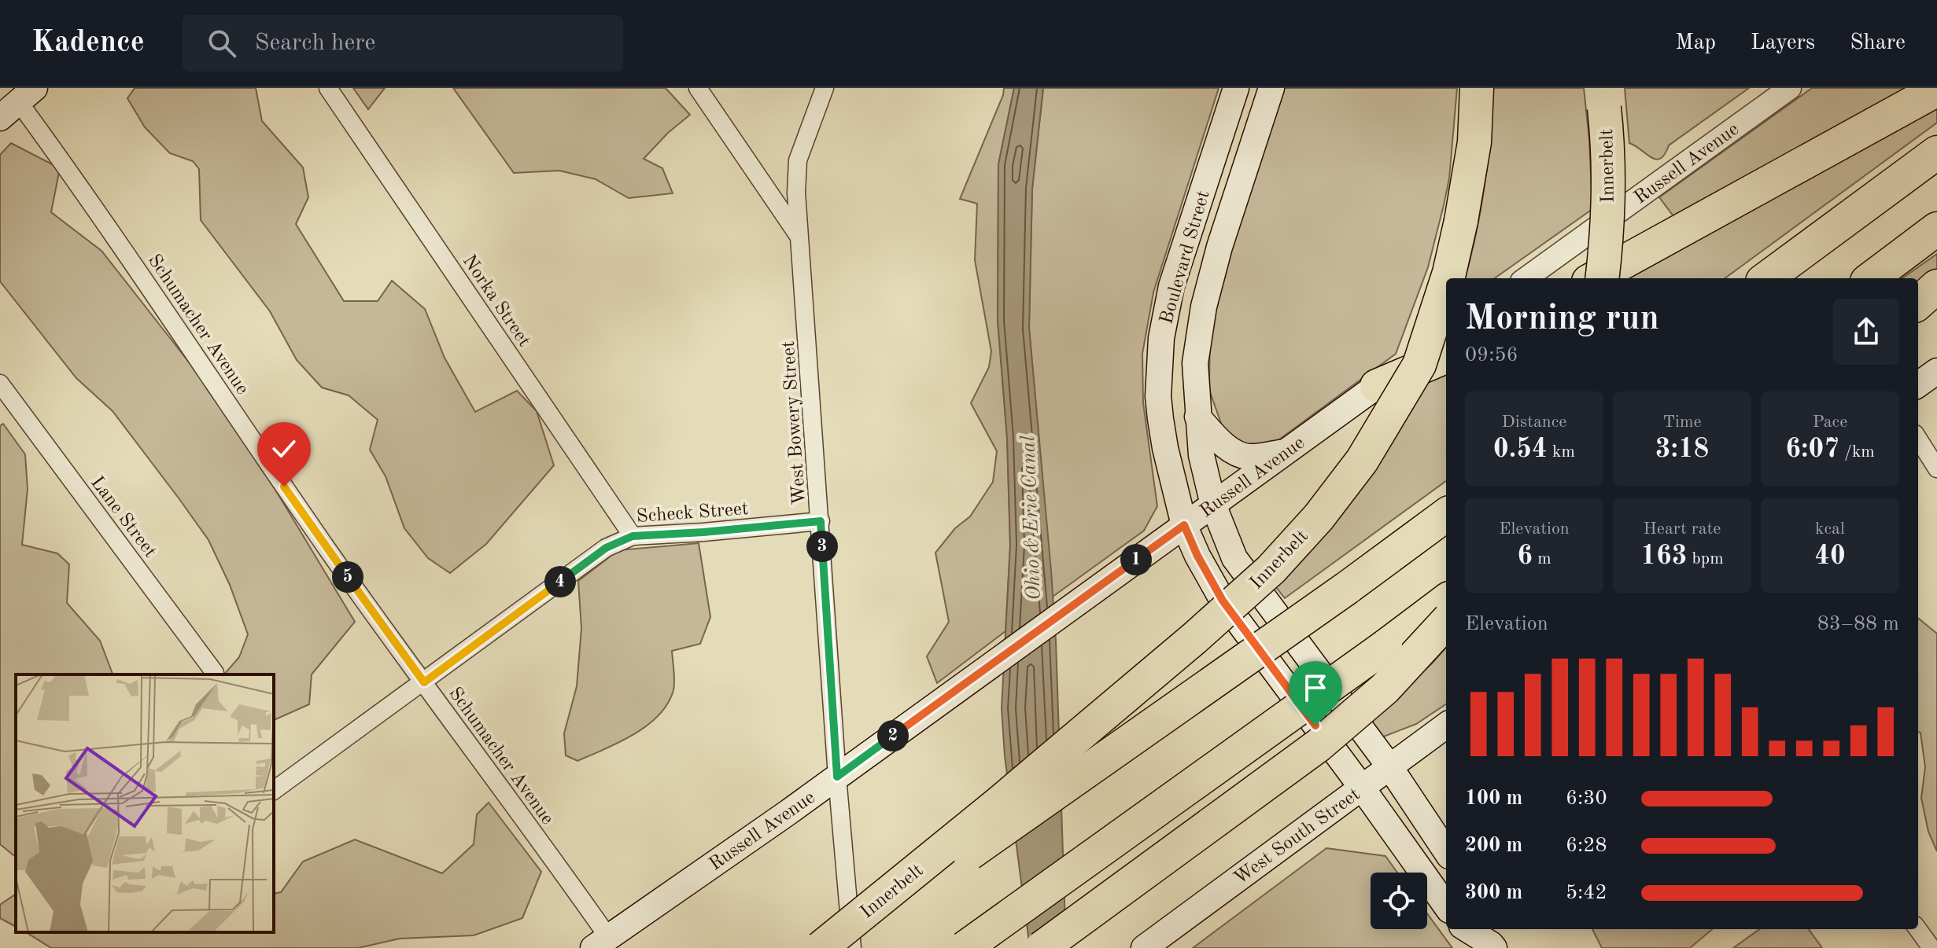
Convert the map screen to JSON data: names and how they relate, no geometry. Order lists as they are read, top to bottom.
{
  "streets": {
    "highway": ["Innerbelt"],
    "main road": ["Russell Avenue", "Boulevard Street", "West South Street"],
    "street": [
      "Norka Street",
      "Schumacher Avenue",
      "West Bowery Street",
      "Scheck Street",
      "Lane Street"
    ]
  },
  "crossings": [
    ["Russell Avenue", "Boulevard Street"],
    ["Russell Avenue", "Schumacher Avenue"],
    ["Russell Avenue", "West Bowery Street"],
    ["Boulevard Street", "West South Street"],
    ["Norka Street", "Scheck Street"],
    ["Schumacher Avenue", "Scheck Street"],
    ["West Bowery Street", "Scheck Street"]
  ],
  "water": ["Ohio & Erie Canal"],
  "page": {
    "header": "Kadence",
    "search": "Search here",
    "nav": ["Map", "Layers", "Share"],
    "heading": ["Morning run", "09:56"],
    "stats": [
      ["Distance", "0.54 km"],
      ["Time", "3:18"],
      ["Pace", "6:07 /km"],
      ["Elevation", "6 m"],
      ["Heart rate", "163 bpm"],
      ["kcal", "40"]
    ],
    "pins": [
      "3",
      "1",
      "5",
      "4",
      "2"
    ],
    "chart": ["Elevation", "83–88 m"],
    "list": [
      {
        "name": "100 m",
        "note": "6:30"
      },
      {
        "name": "200 m",
        "note": "6:28"
      },
      {
        "name": "300 m",
        "note": "5:42"
      }
    ]
  }
}
